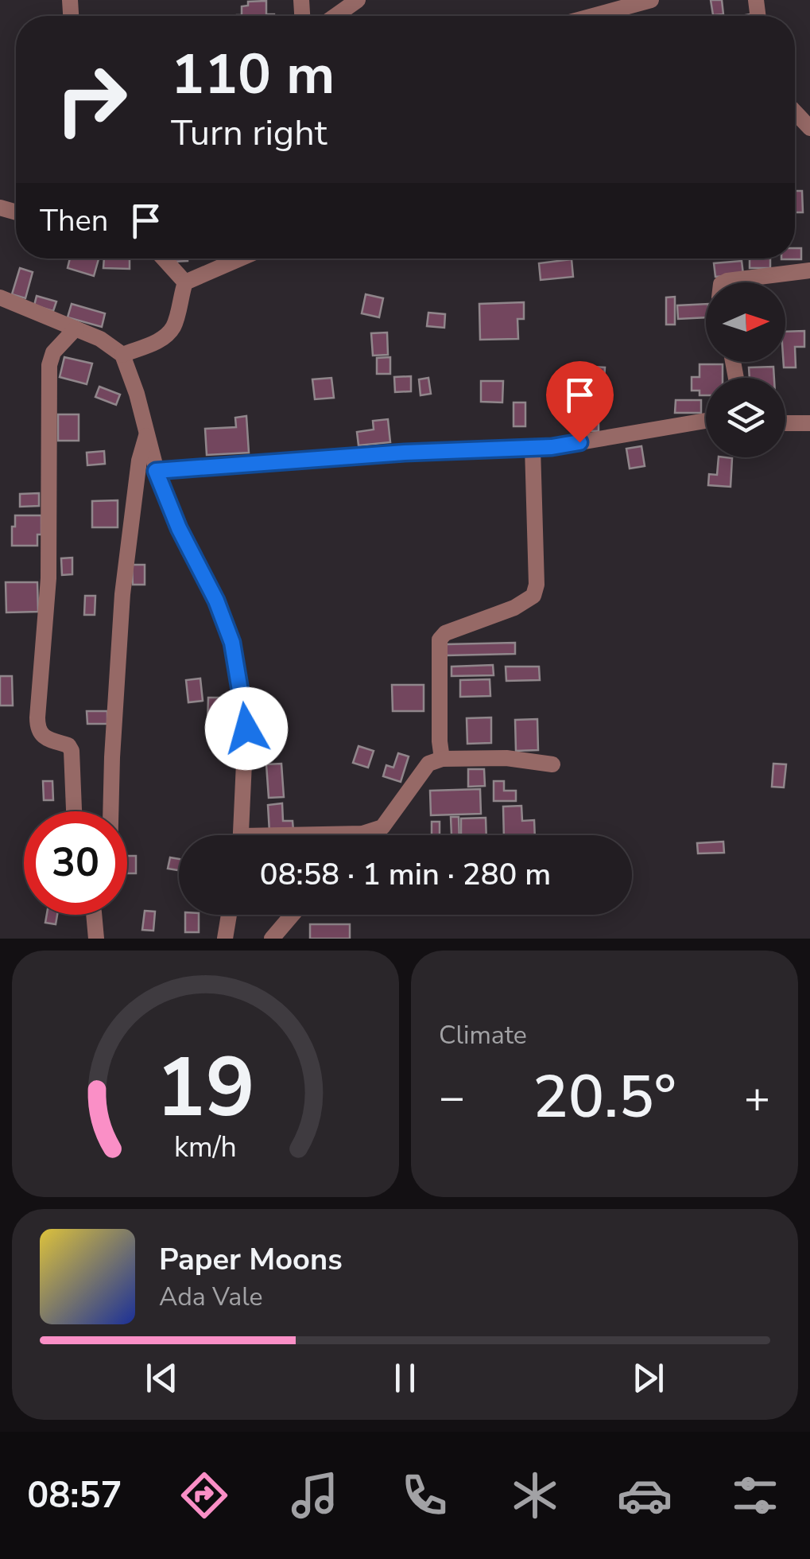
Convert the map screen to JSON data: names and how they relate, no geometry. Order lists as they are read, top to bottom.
{
  "north": "right",
  "page": {
    "turn": ["110 m", "Turn right"],
    "then": "Then",
    "limit": "30",
    "trip": "08:58 · 1 min · 280 m",
    "tile": "Climate",
    "heat": ["−", "20.5°", "+"],
    "song": ["Paper Moons", "Ada Vale"],
    "tabs": "08:57",
    "gauge": ["19", "km/h"]
  }
}
